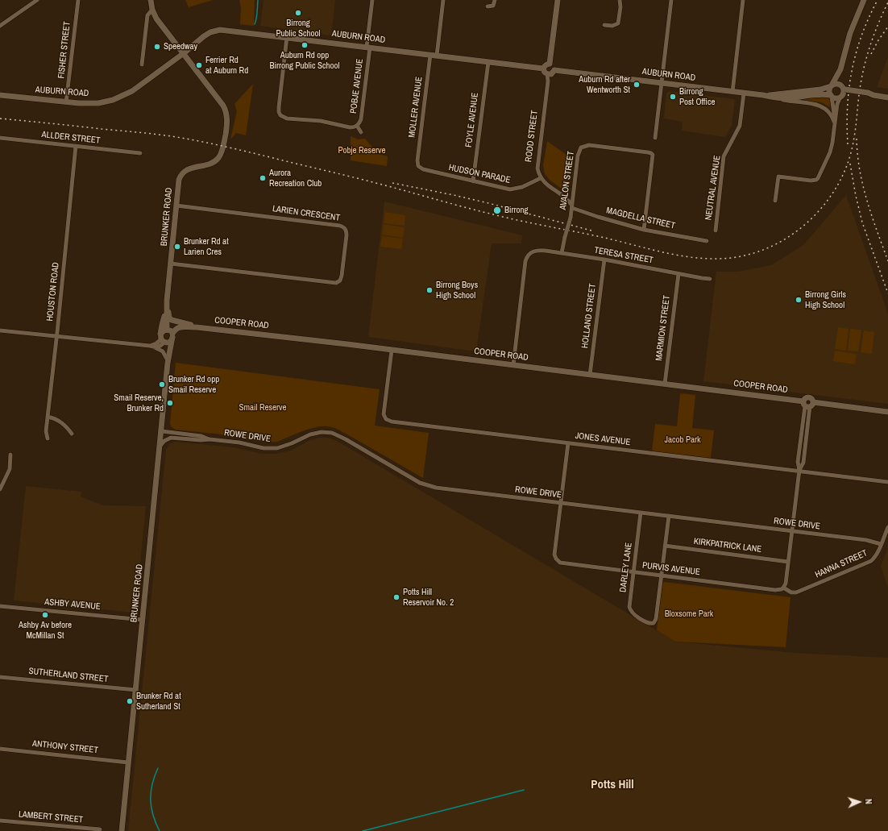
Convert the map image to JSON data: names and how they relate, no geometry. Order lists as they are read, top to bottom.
{
  "streets": {
    "main road": ["AUBURN ROAD", "BRUNKER ROAD", "COOPER ROAD"],
    "street": [
      "FISHER STREET",
      "POBJE AVENUE",
      "MOLLER AVENUE",
      "FOYLE AVENUE",
      "RODD STREET",
      "ALLDER STREET",
      "HUDSON PARADE",
      "AVALON STREET",
      "NEUTRAL AVENUE",
      "LARIEN CRESCENT",
      "MAGDELLA STREET",
      "TERESA STREET",
      "HOUSTON ROAD",
      "HOLLAND STREET",
      "MARMION STREET",
      "ROWE DRIVE",
      "JONES AVENUE",
      "KIRKPATRICK LANE",
      "HANNA STREET",
      "DARLEY LANE",
      "PURVIS AVENUE",
      "ASHBY AVENUE",
      "SUTHERLAND STREET",
      "ANTHONY STREET",
      "LAMBERT STREET"
    ]
  },
  "crossings": [
    ["AUBURN ROAD", "FISHER STREET"],
    ["AUBURN ROAD", "POBJE AVENUE"],
    ["AUBURN ROAD", "MOLLER AVENUE"],
    ["AUBURN ROAD", "FOYLE AVENUE"],
    ["AUBURN ROAD", "RODD STREET"],
    ["AUBURN ROAD", "NEUTRAL AVENUE"],
    ["AUBURN ROAD", "BRUNKER ROAD"],
    ["MOLLER AVENUE", "HUDSON PARADE"],
    ["FOYLE AVENUE", "HUDSON PARADE"],
    ["RODD STREET", "HUDSON PARADE"],
    ["ALLDER STREET", "HOUSTON ROAD"],
    ["AVALON STREET", "MAGDELLA STREET"],
    ["AVALON STREET", "TERESA STREET"],
    ["LARIEN CRESCENT", "BRUNKER ROAD"],
    ["BRUNKER ROAD", "ROWE DRIVE"],
    ["BRUNKER ROAD", "ASHBY AVENUE"],
    ["BRUNKER ROAD", "SUTHERLAND STREET"],
    ["BRUNKER ROAD", "ANTHONY STREET"],
    ["TERESA STREET", "HOLLAND STREET"],
    ["TERESA STREET", "COOPER ROAD"],
    ["TERESA STREET", "MARMION STREET"],
    ["HOLLAND STREET", "COOPER ROAD"],
    ["COOPER ROAD", "MARMION STREET"],
    ["COOPER ROAD", "JONES AVENUE"],
    ["ROWE DRIVE", "HANNA STREET"],
    ["ROWE DRIVE", "DARLEY LANE"],
    ["ROWE DRIVE", "PURVIS AVENUE"],
    ["HANNA STREET", "PURVIS AVENUE"],
    ["DARLEY LANE", "PURVIS AVENUE"]
  ],
  "districts": ["Potts Hill"],
  "parks": [
    "Pobje Reserve",
    "Smail Reserve",
    "Jacob Park",
    "Bloxsome Park"
  ],
  "places": [
    "Birrong Public School",
    "Auburn Rd opp Birrong Public School",
    "Speedway",
    "Ferrier Rd at Auburn Rd",
    "Auburn Rd after Wentworth St",
    "Birrong Post Office",
    "Aurora Recreation Club",
    "Birrong",
    "Brunker Rd at Larien Cres",
    "Birrong Boys High School",
    "Birrong Girls High School",
    "Brunker Rd opp Smail Reserve",
    "Smail Reserve, Brunker Rd",
    "Potts Hill Reservoir No. 2",
    "Ashby Av before McMillan St",
    "Brunker Rd at Sutherland St"
  ],
  "north": "right"
}
